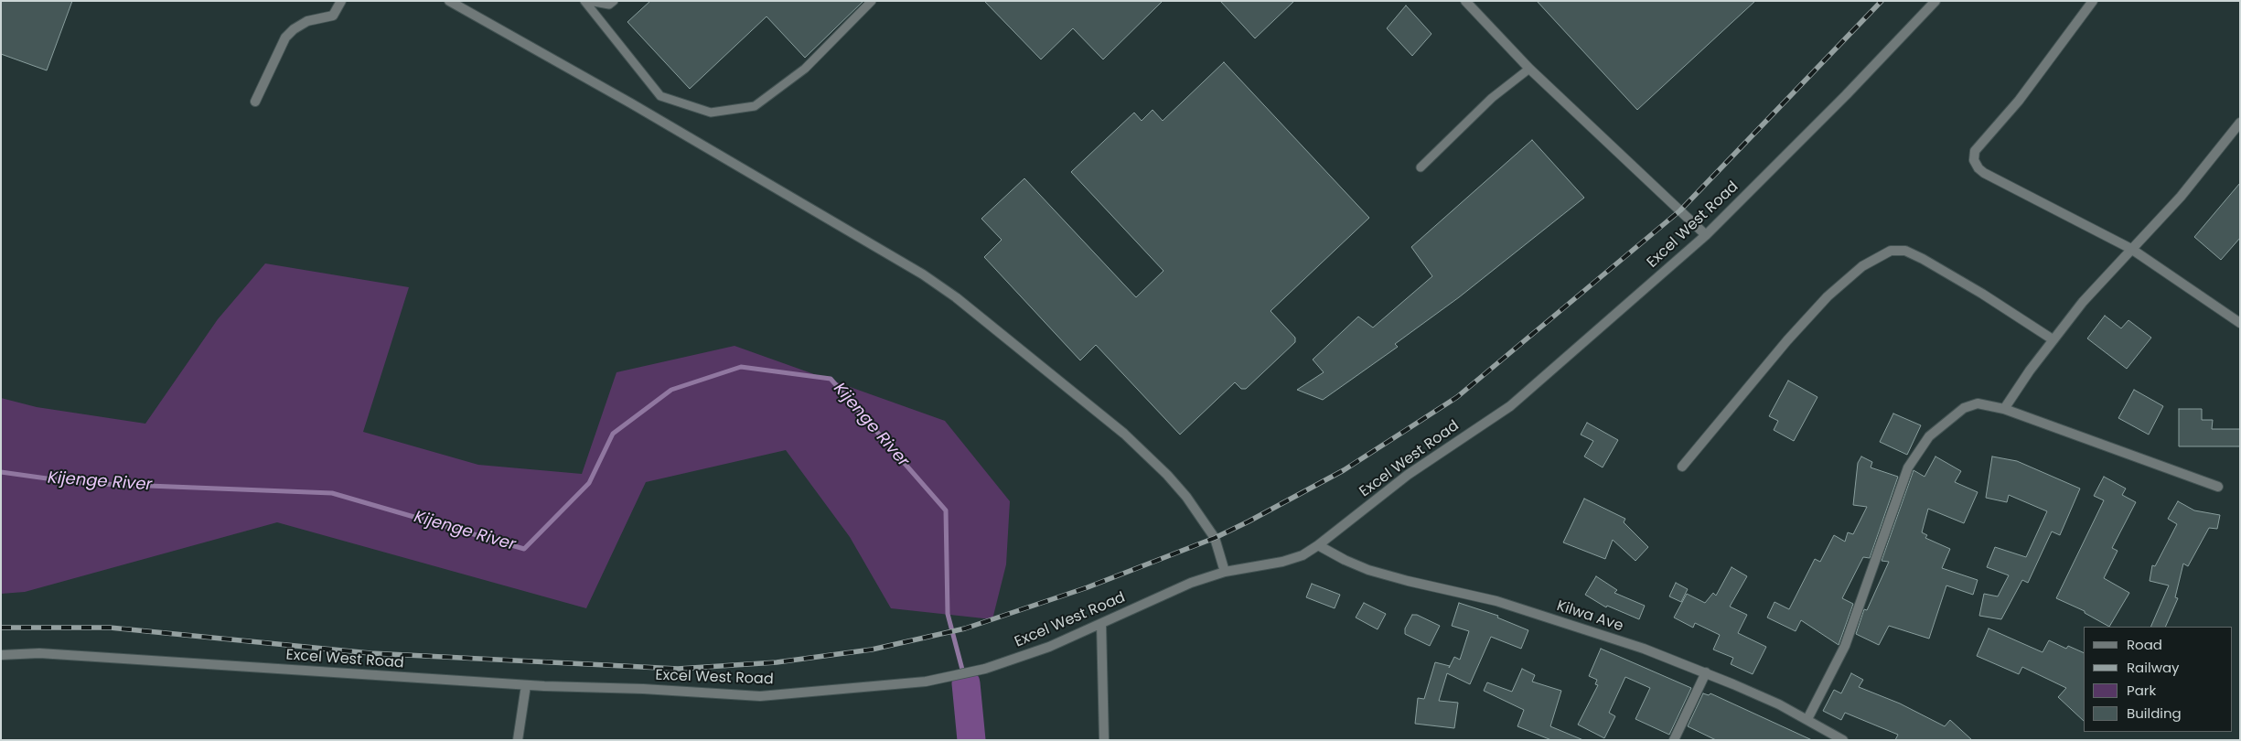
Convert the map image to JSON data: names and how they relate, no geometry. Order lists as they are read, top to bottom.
{
  "streets": {
    "street": ["Excel West Road", "Kilwa Ave"]
  },
  "crossings": [
    ["Excel West Road", "Kilwa Ave"]
  ],
  "water": ["Kijenge River"],
  "legend": [
    "Road",
    "Railway",
    "Park",
    "Building"
  ]
}
